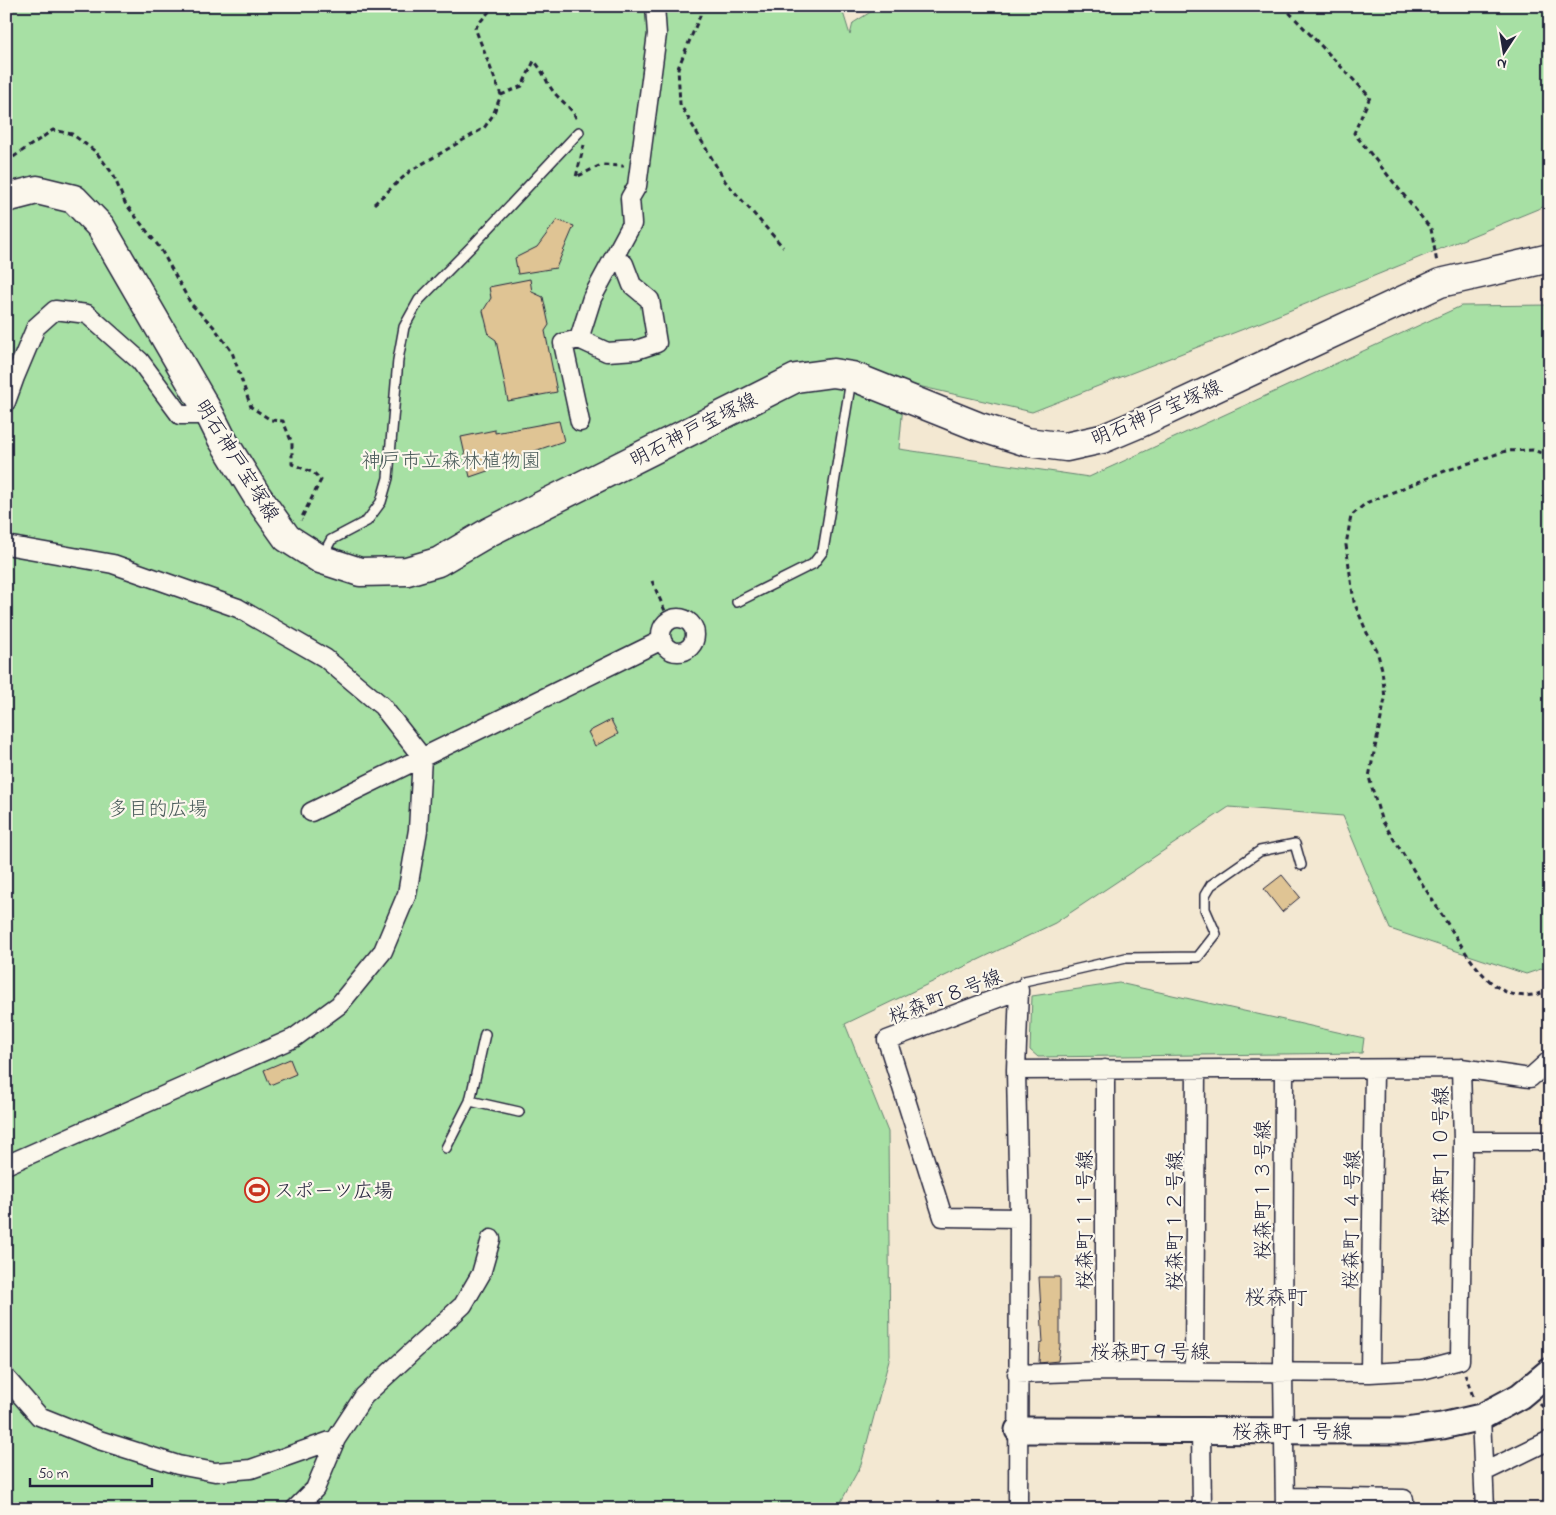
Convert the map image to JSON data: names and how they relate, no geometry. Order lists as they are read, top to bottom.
{
  "streets": {
    "main road": ["明石神戸宝塚線"],
    "street": [
      "桜森町８号線",
      "桜森町１０号線",
      "桜森町１３号線",
      "桜森町１１号線",
      "桜森町１４号線",
      "桜森町１２号線",
      "桜森町９号線",
      "桜森町１号線"
    ]
  },
  "crossings": [
    ["桜森町８号線", "桜森町１０号線"],
    ["桜森町８号線", "桜森町９号線"],
    ["桜森町８号線", "桜森町１号線"],
    ["桜森町１０号線", "桜森町１３号線"],
    ["桜森町１０号線", "桜森町１１号線"],
    ["桜森町１０号線", "桜森町１４号線"],
    ["桜森町１０号線", "桜森町１２号線"],
    ["桜森町１３号線", "桜森町９号線"],
    ["桜森町１３号線", "桜森町１号線"],
    ["桜森町１１号線", "桜森町９号線"],
    ["桜森町１２号線", "桜森町９号線"]
  ],
  "districts": ["桜森町"],
  "parks": ["神戸市立森林植物園", "多目的広場"],
  "places": {
    "sports": ["スポーツ広場"]
  },
  "scale_bar": "50 m",
  "north": "bottom"
}
